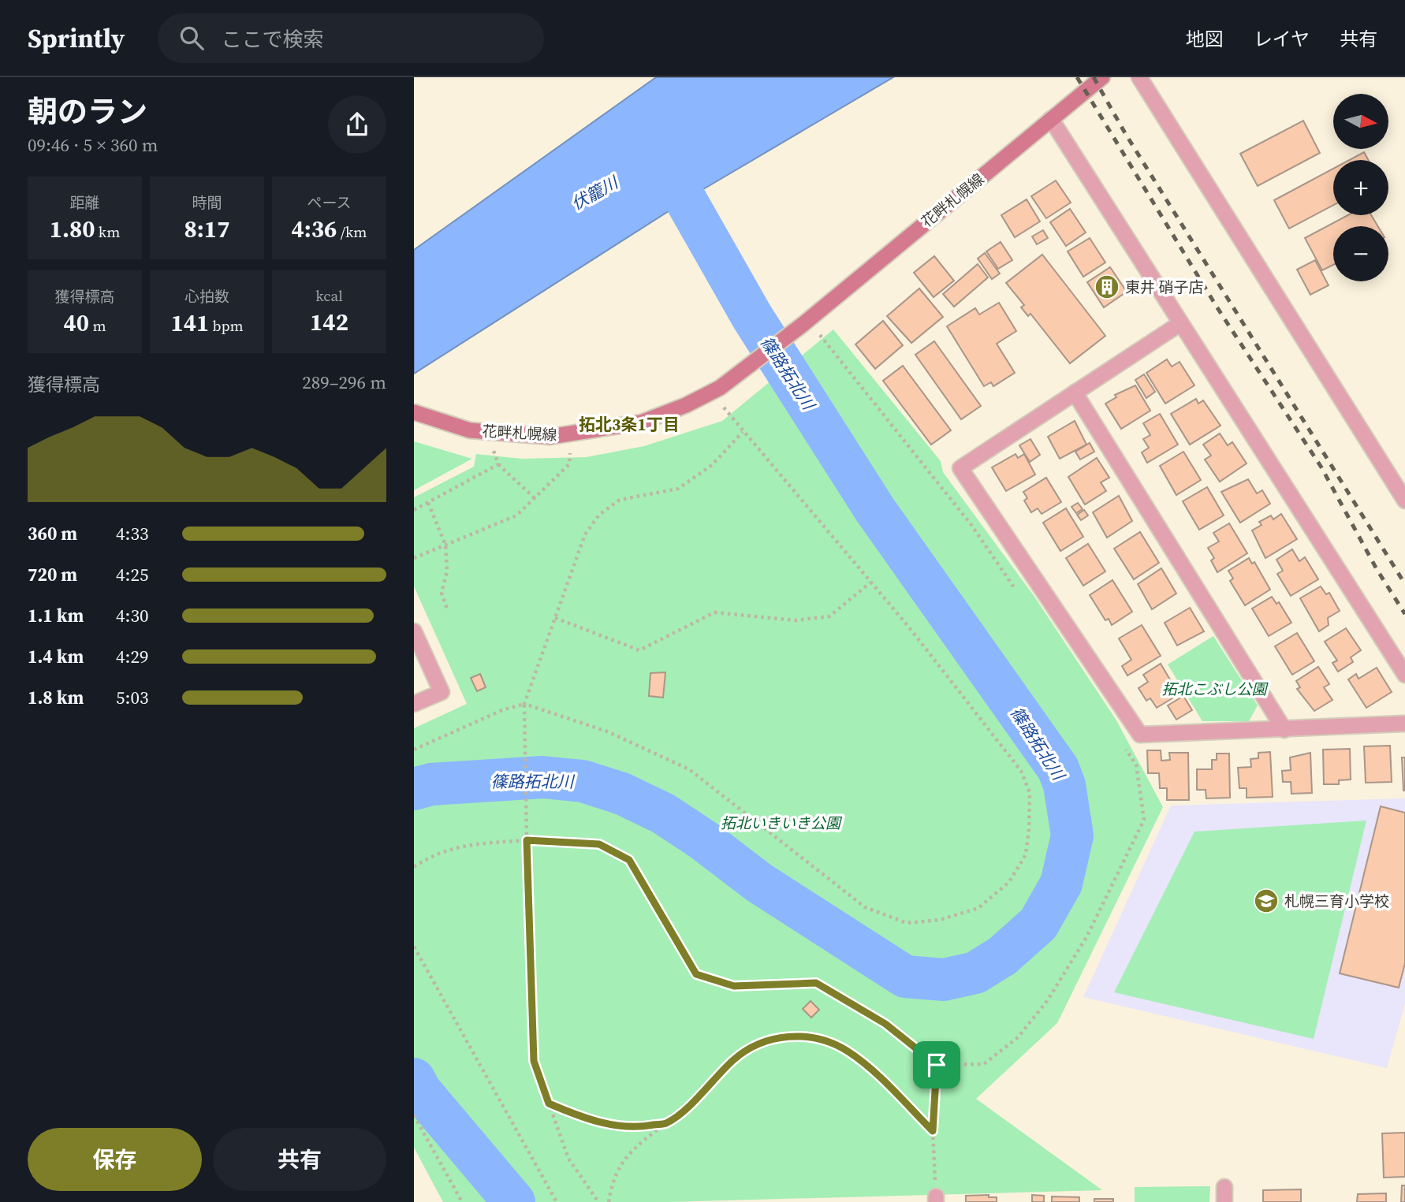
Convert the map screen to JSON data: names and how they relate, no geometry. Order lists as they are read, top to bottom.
{
  "streets": {
    "main road": ["花畔札幌線"]
  },
  "districts": ["拓北3条1丁目"],
  "water": ["伏籠川", "篠路拓北川"],
  "parks": ["拓北こぶし公園", "拓北いきいき公園"],
  "places": {
    "building": ["東井 硝子店"],
    "school or university": ["札幌三育小学校"]
  },
  "north": "right",
  "page": {
    "header": "Sprintly",
    "search": "ここで検索",
    "nav": ["地図", "レイヤ", "共有"],
    "heading": ["朝のラン", "09:46 · 5 × 360 m"],
    "map_buttons": ["+", "−"],
    "stats": [
      ["距離", "1.80 km"],
      ["時間", "8:17"],
      ["ペース", "4:36 /km"],
      ["獲得標高", "40 m"],
      ["心拍数", "141 bpm"],
      ["kcal", "142"]
    ],
    "chart": ["獲得標高", "289–296 m"],
    "list": [
      {
        "name": "360 m",
        "note": "4:33"
      },
      {
        "name": "720 m",
        "note": "4:25"
      },
      {
        "name": "1.1 km",
        "note": "4:30"
      },
      {
        "name": "1.4 km",
        "note": "4:29"
      },
      {
        "name": "1.8 km",
        "note": "5:03"
      }
    ],
    "buttons": ["保存", "共有"]
  }
}
